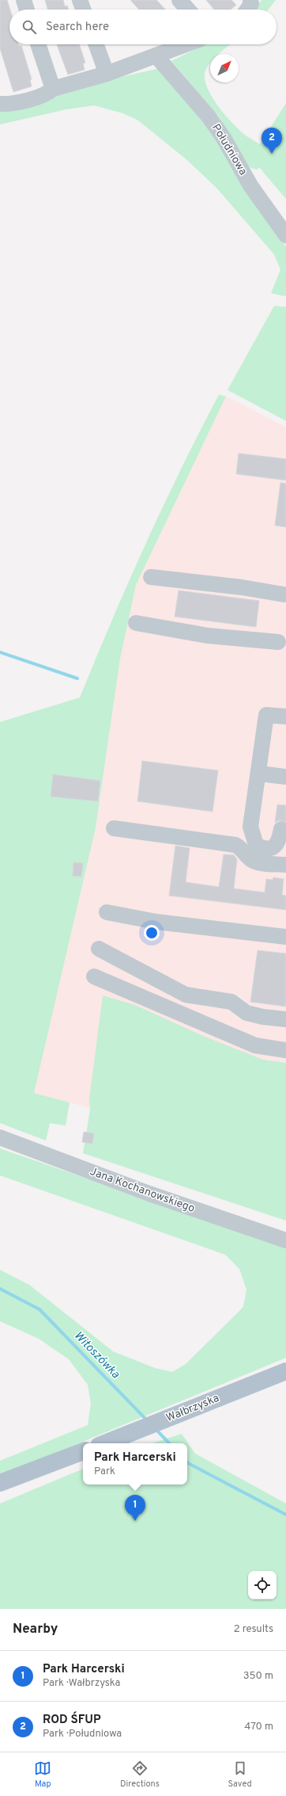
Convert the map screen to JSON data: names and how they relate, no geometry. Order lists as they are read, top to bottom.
{
  "streets": {
    "main road": ["Wałbrzyska"],
    "street": ["Południowa", "Jana Kochanowskiego"]
  },
  "water": ["Witoszówka"],
  "north": "top right",
  "page": {
    "search": "Search here",
    "pins": ["2", "1"],
    "popup": ["Park Harcerski", "Park"],
    "heading": ["Nearby", "2 results"],
    "list": [
      {
        "mark": "1",
        "name": "Park Harcerski",
        "note": "Park · Wałbrzyska",
        "value": "350 m"
      },
      {
        "mark": "2",
        "name": "ROD ŚFUP",
        "note": "Park · Południowa",
        "value": "470 m"
      }
    ],
    "nav": ["Map", "Directions", "Saved"]
  }
}
